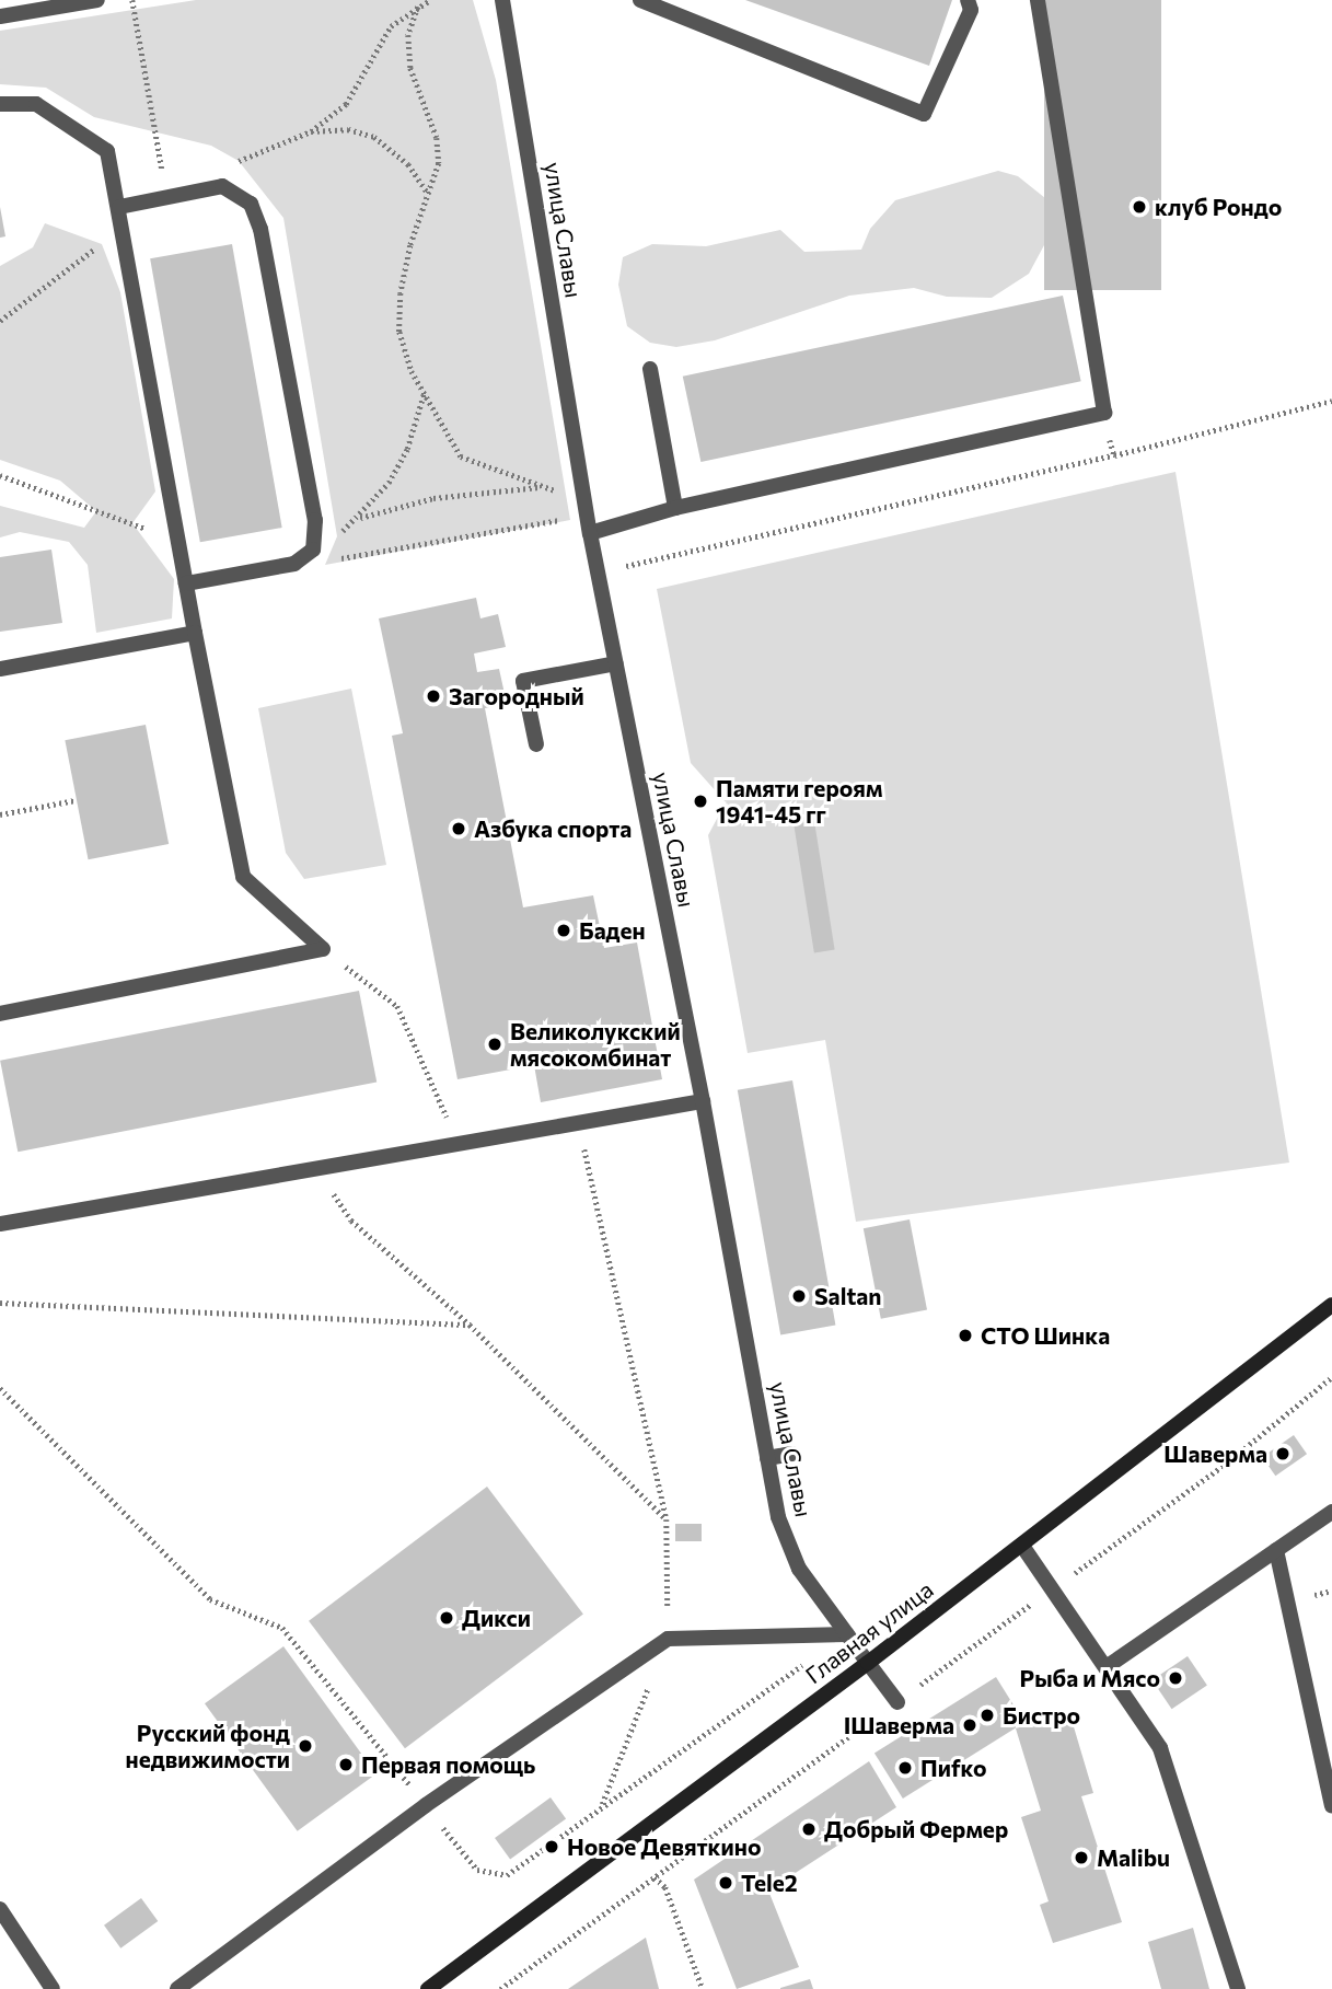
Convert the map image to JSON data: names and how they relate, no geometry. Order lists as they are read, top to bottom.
{
  "streets": {
    "main road": ["Главная улица"],
    "street": ["улица Славы"]
  },
  "crossings": [
    ["улица Славы", "Главная улица"]
  ],
  "places": [
    "клуб Рондо",
    "Загородный",
    "Памяти героям 1941-45 гг",
    "Азбука спорта",
    "Баден",
    "Великолукский мясокомбинат",
    "Saltan",
    "СТО Шинка",
    "Шаверма",
    "Дикси",
    "Рыба и Мясо",
    "Бистро",
    "IШаверма",
    "Русский фонд недвижимости",
    "Первая помощь",
    "Пиfко",
    "Добрый Фермер",
    "Новое Девяткино",
    "Malibu",
    "Tele2"
  ]
}
